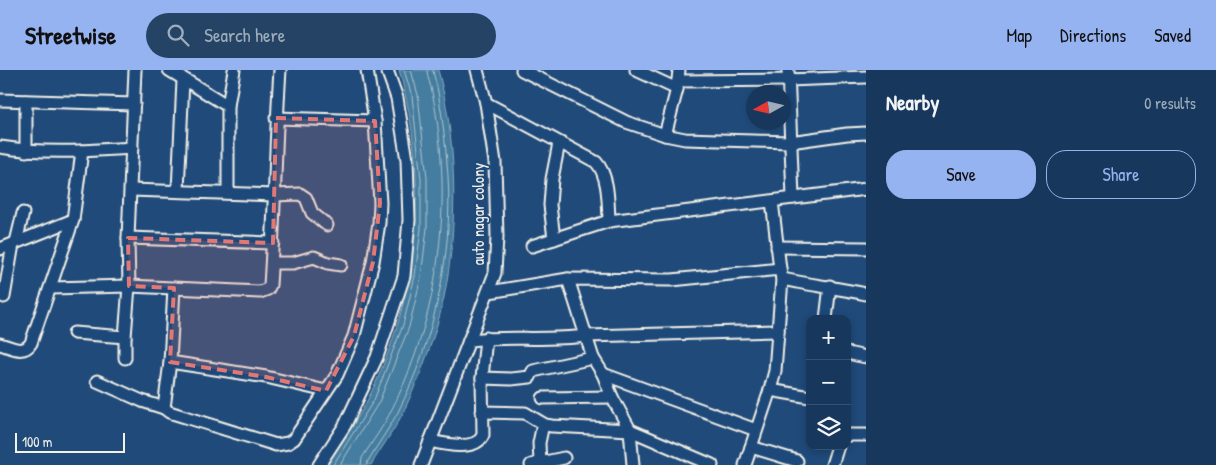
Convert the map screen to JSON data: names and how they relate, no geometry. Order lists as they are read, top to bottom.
{
  "streets": {
    "street": ["auto nagar colony"]
  },
  "scale_bar": "100 m",
  "north": "left",
  "page": {
    "header": "Streetwise",
    "search": "Search here",
    "nav": ["Map", "Directions", "Saved"],
    "heading": ["Nearby", "0 results"],
    "buttons": ["Save", "Share"],
    "map_buttons": ["+", "−"],
    "scale": "100 m"
  }
}
